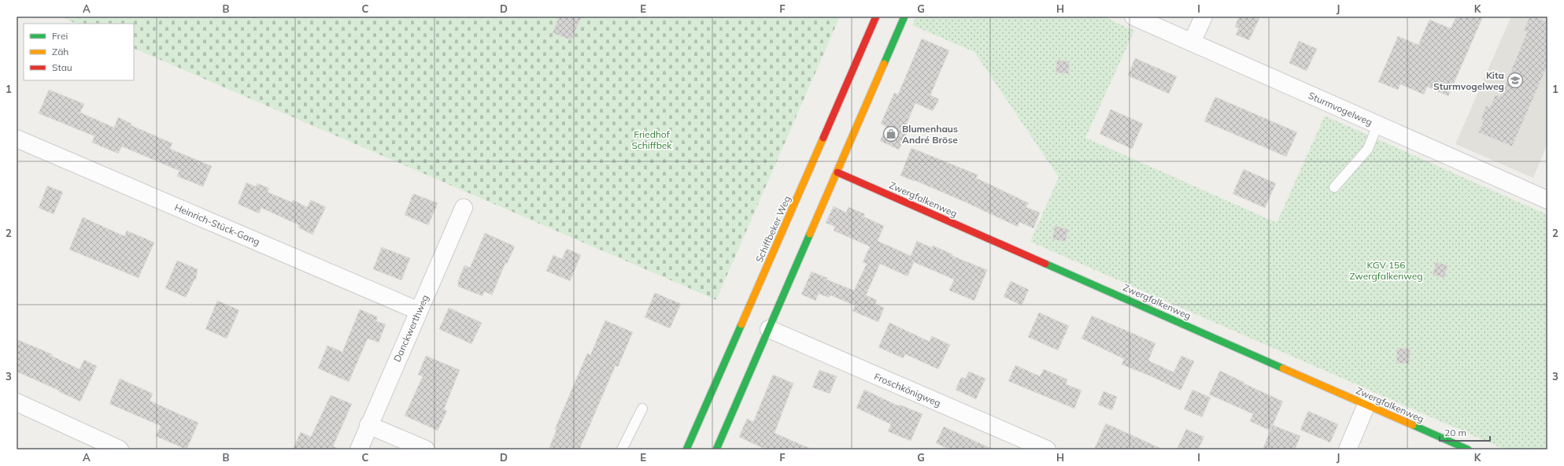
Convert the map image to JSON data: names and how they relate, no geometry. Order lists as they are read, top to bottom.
{
  "streets": {
    "street": [
      "Sturmvogelweg",
      "Zwergfalkenweg",
      "Heinrich-Stück-Gang",
      "Schiffbeker Weg",
      "Danckwerthweg",
      "Froschkönigweg"
    ]
  },
  "crossings": [
    ["Heinrich-Stück-Gang", "Danckwerthweg"]
  ],
  "parks": ["Friedhof Schiffbek", "KGV 156 Zwergfalkenweg"],
  "places": {
    "school or university": ["Kita Sturmvogelweg"],
    "shop": ["Blumenhaus André Bröse"]
  },
  "legend": ["Frei", "Zäh", "Stau"],
  "scale_bar": "20 m",
  "grid": {
    "columns": [
      "A",
      "B",
      "C",
      "D",
      "E",
      "F",
      "G",
      "H",
      "I",
      "J",
      "K"
    ],
    "rows": ["1", "2", "3"]
  }
}
